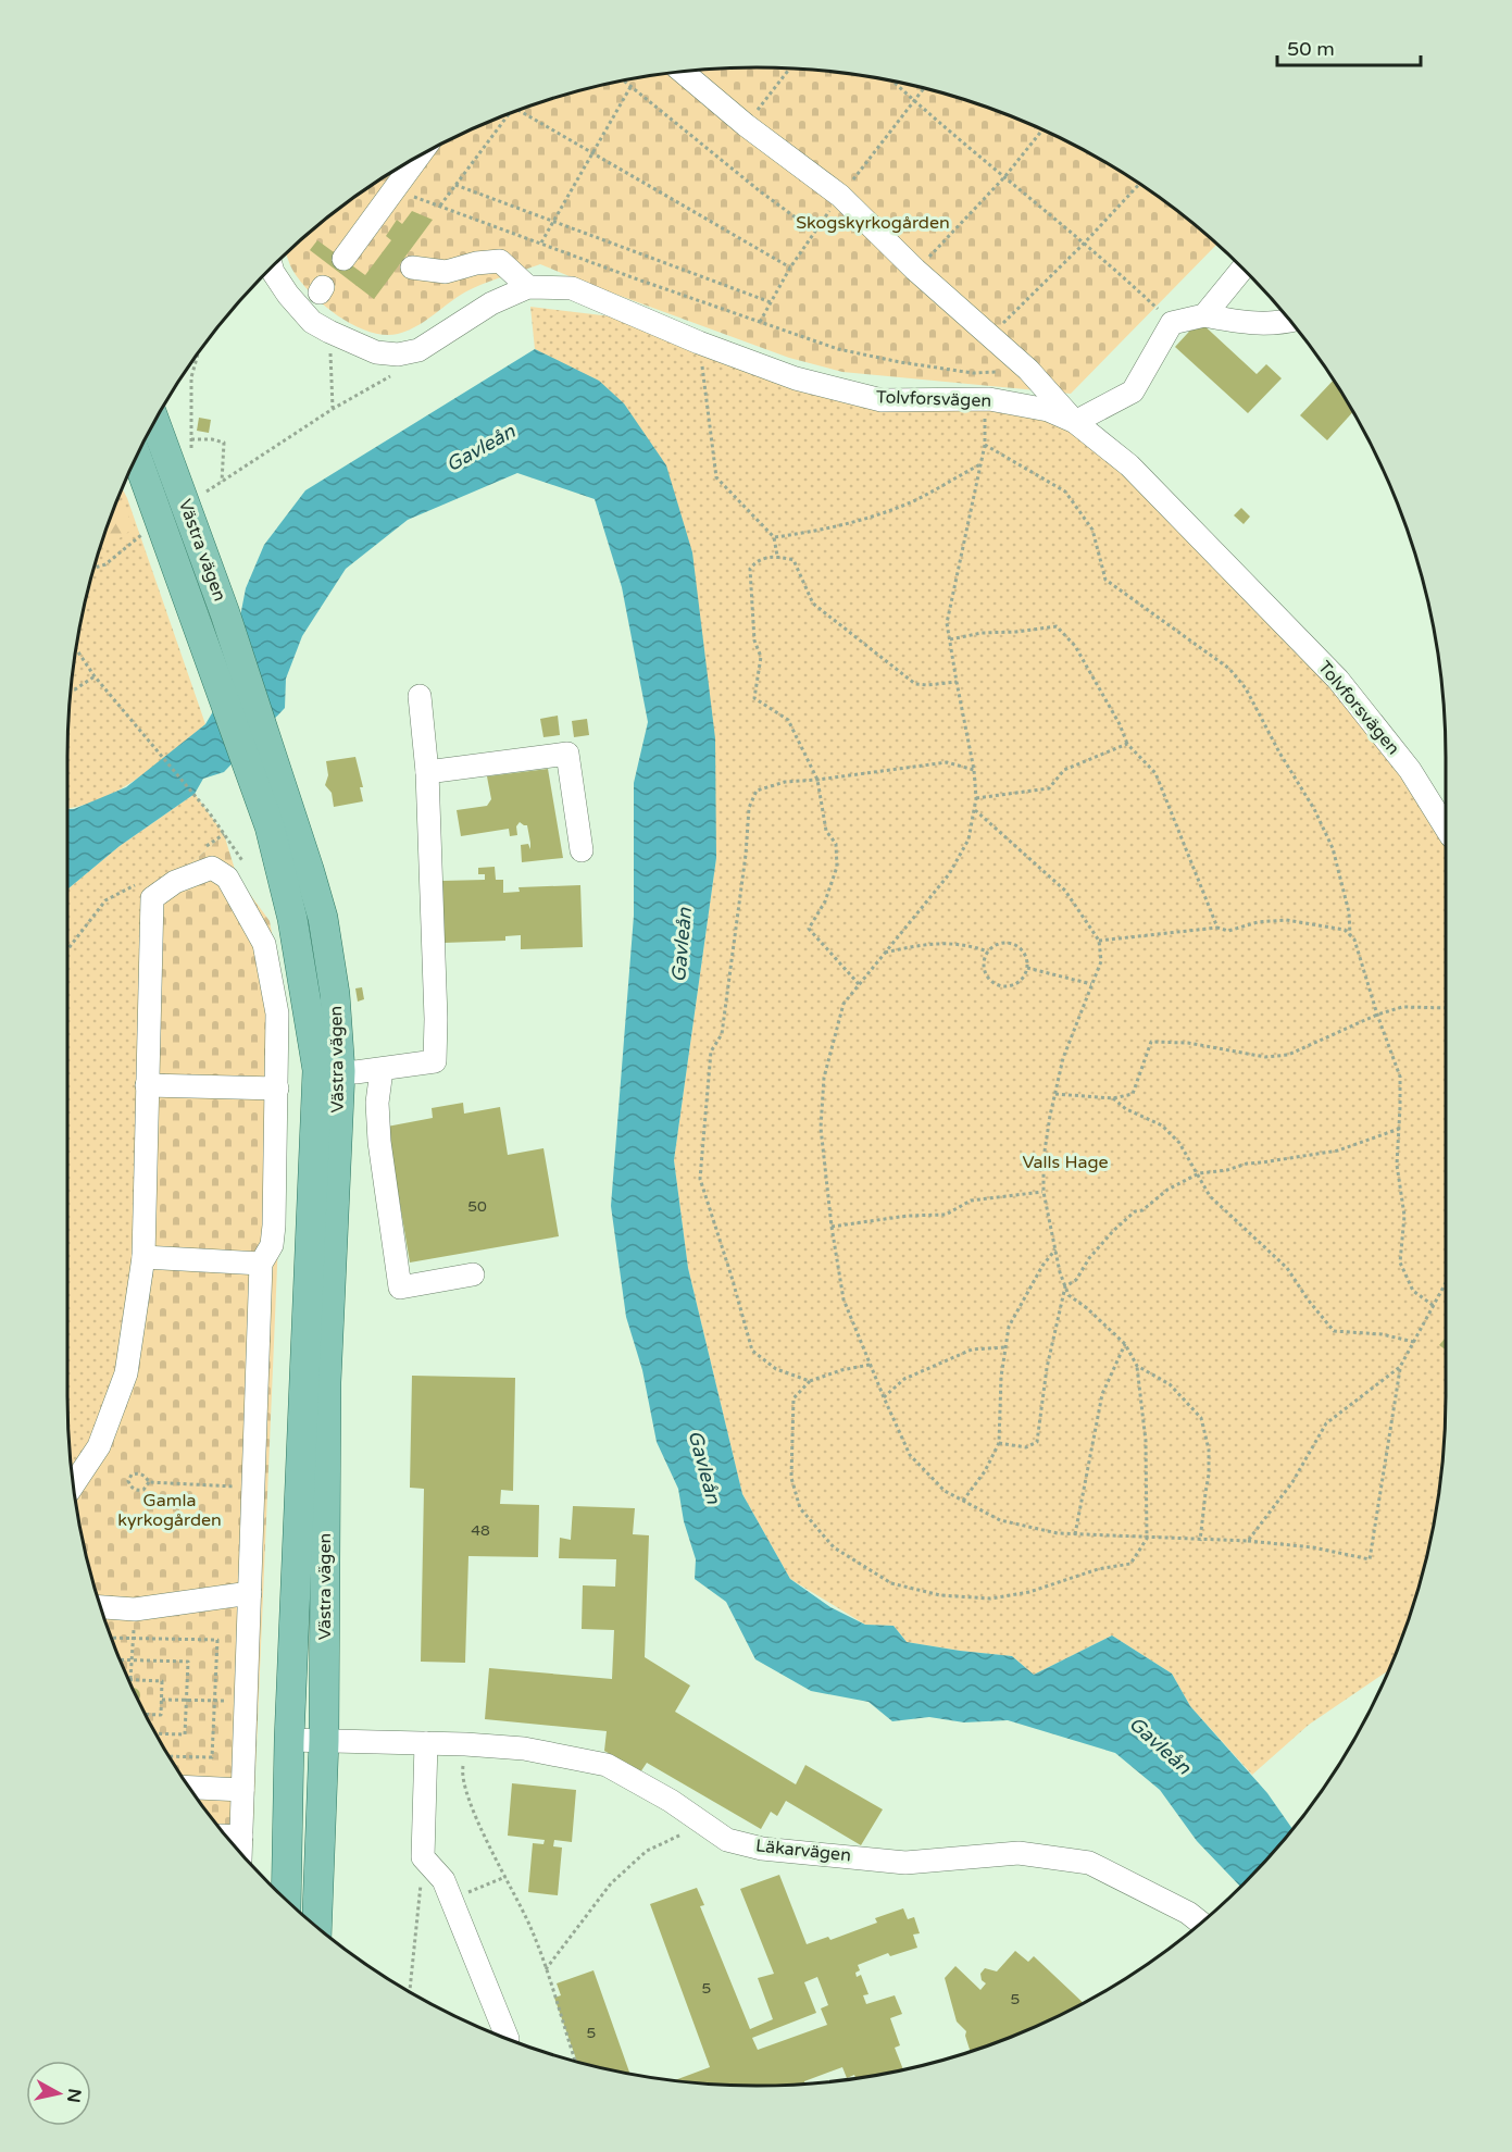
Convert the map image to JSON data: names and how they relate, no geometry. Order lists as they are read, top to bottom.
{
  "streets": {
    "main road": ["Västra vägen"],
    "street": ["Tolvforsvägen", "Läkarvägen"]
  },
  "crossings": [
    ["Västra vägen", "Läkarvägen"]
  ],
  "water": ["Gavleån"],
  "parks": ["Skogskyrkogården", "Valls Hage", "Gamla kyrkogården"],
  "house_numbers": [
    "50",
    "48",
    "5",
    "5",
    "5"
  ],
  "scale_bar": "50 m",
  "north": "right"
}
